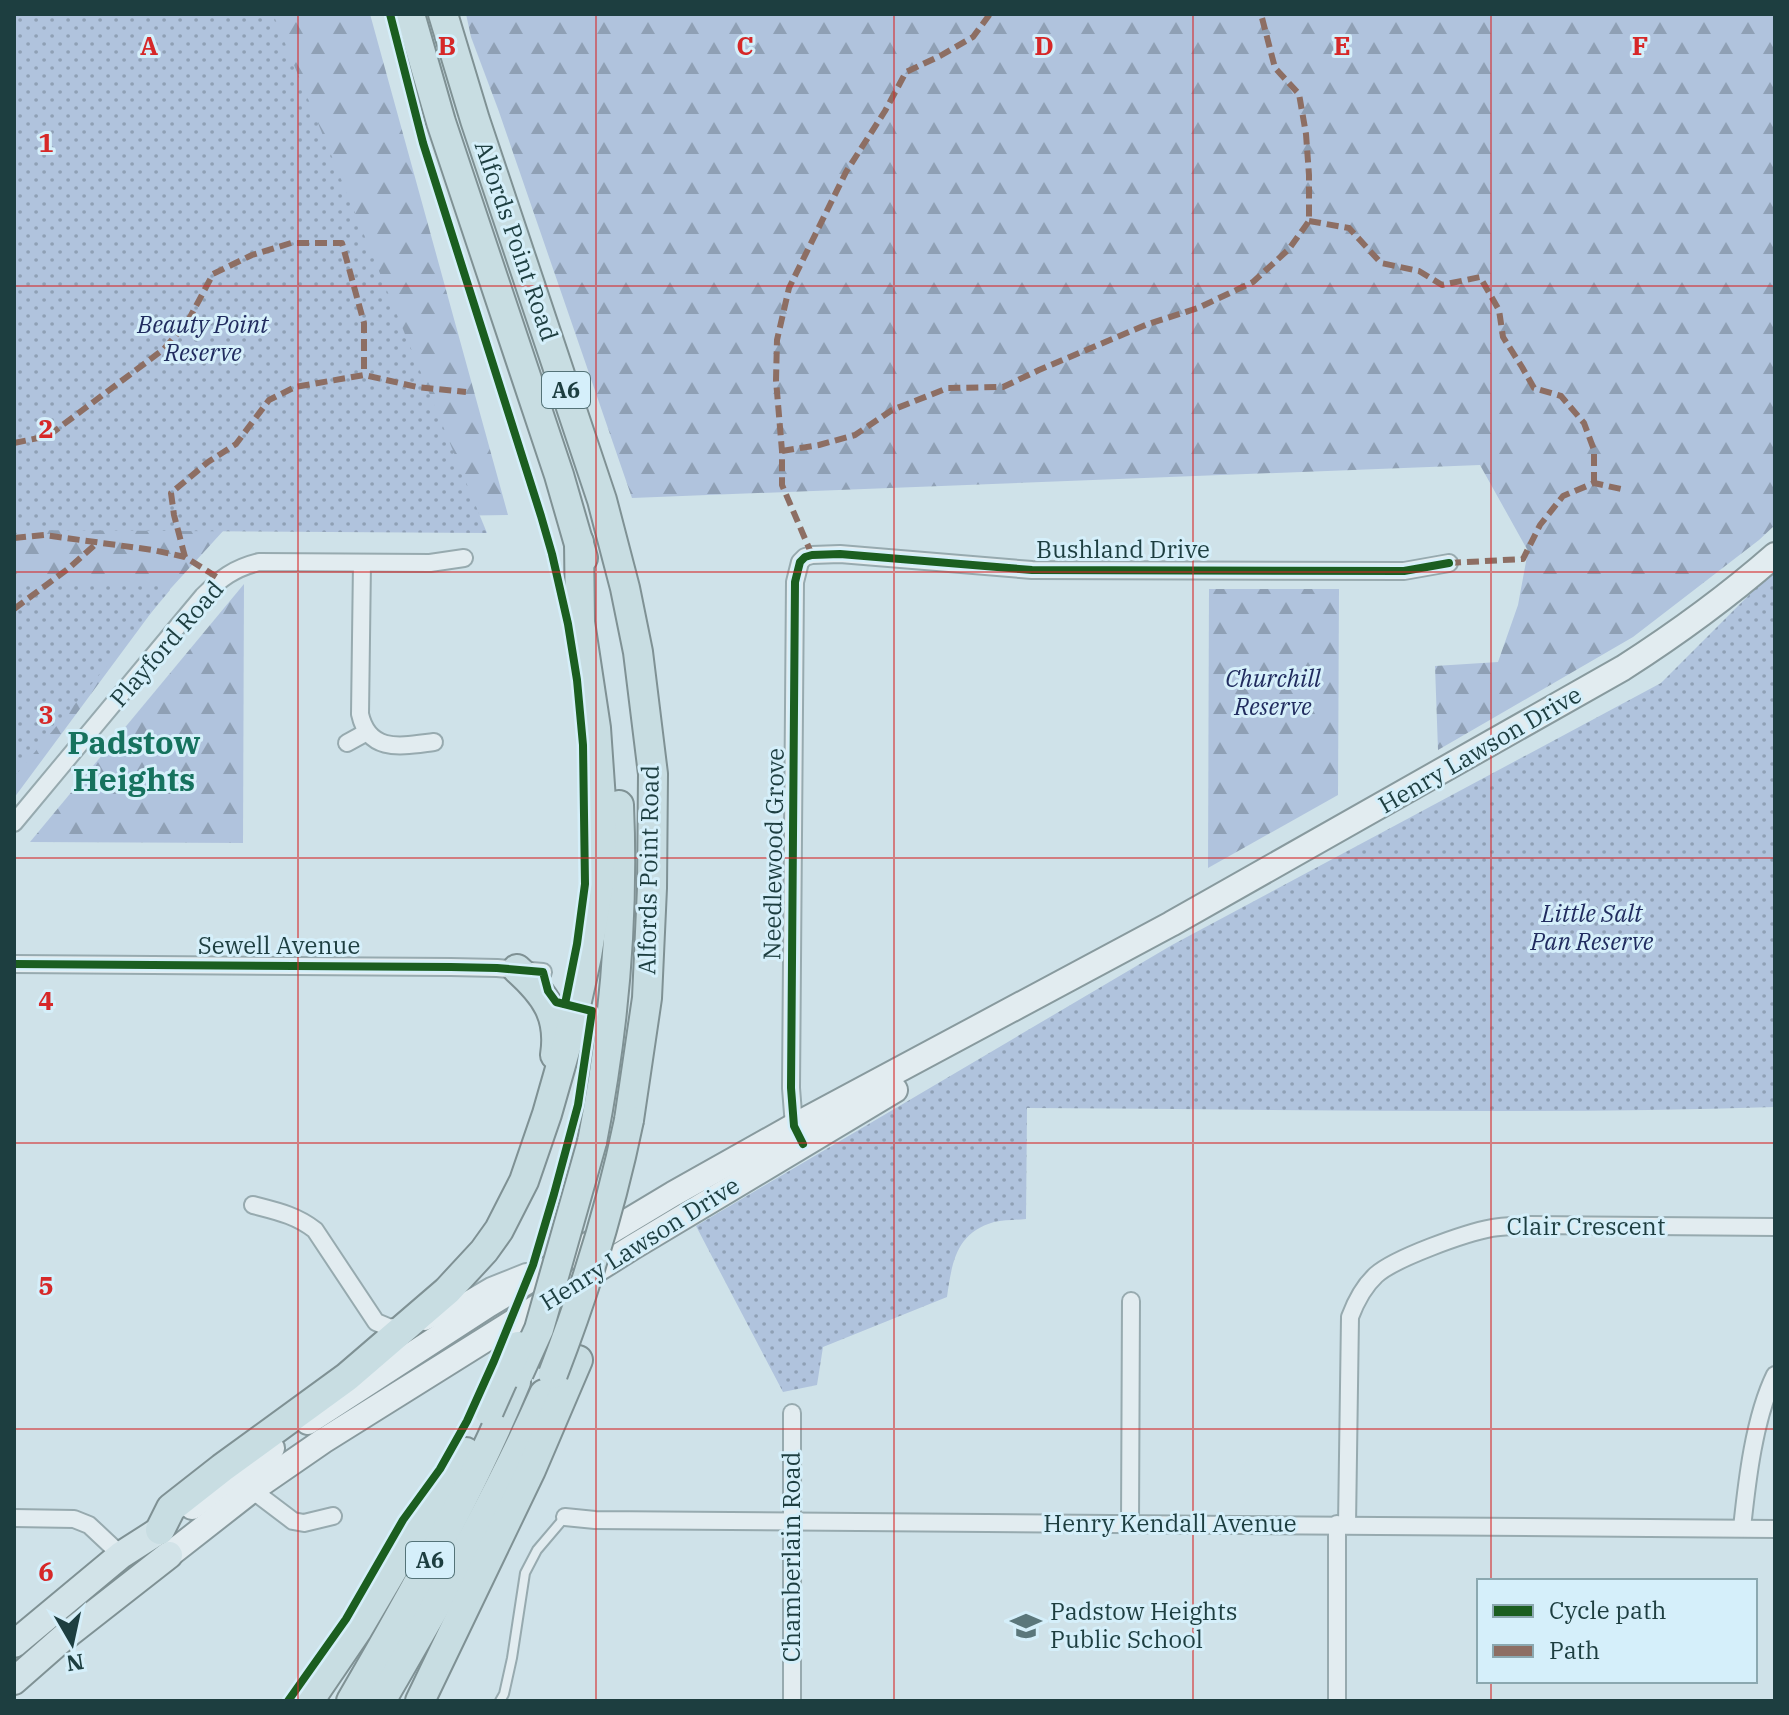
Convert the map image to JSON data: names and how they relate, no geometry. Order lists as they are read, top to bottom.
{
  "streets": {
    "highway": ["Alfords Point Road", "A6"],
    "main road": ["Henry Lawson Drive"],
    "street": [
      "Bushland Drive",
      "Playford Road",
      "Needlewood Grove",
      "Sewell Avenue",
      "Clair Crescent",
      "Henry Kendall Avenue",
      "Chamberlain Road"
    ]
  },
  "crossings": [
    ["Alfords Point Road", "A6"],
    ["A6", "Henry Lawson Drive"],
    ["Bushland Drive", "Needlewood Grove"],
    ["Henry Lawson Drive", "Needlewood Grove"],
    ["Clair Crescent", "Henry Kendall Avenue"],
    ["Henry Kendall Avenue", "Chamberlain Road"]
  ],
  "districts": ["Padstow Heights"],
  "parks": ["Beauty Point Reserve", "Churchill Reserve", "Little Salt Pan Reserve"],
  "places": {
    "school or university": ["Padstow Heights Public School"]
  },
  "legend": ["Cycle path", "Path"],
  "north": "bottom",
  "grid": {
    "columns": [
      "A",
      "B",
      "C",
      "D",
      "E",
      "F"
    ],
    "rows": [
      "1",
      "2",
      "3",
      "4",
      "5",
      "6"
    ]
  }
}
